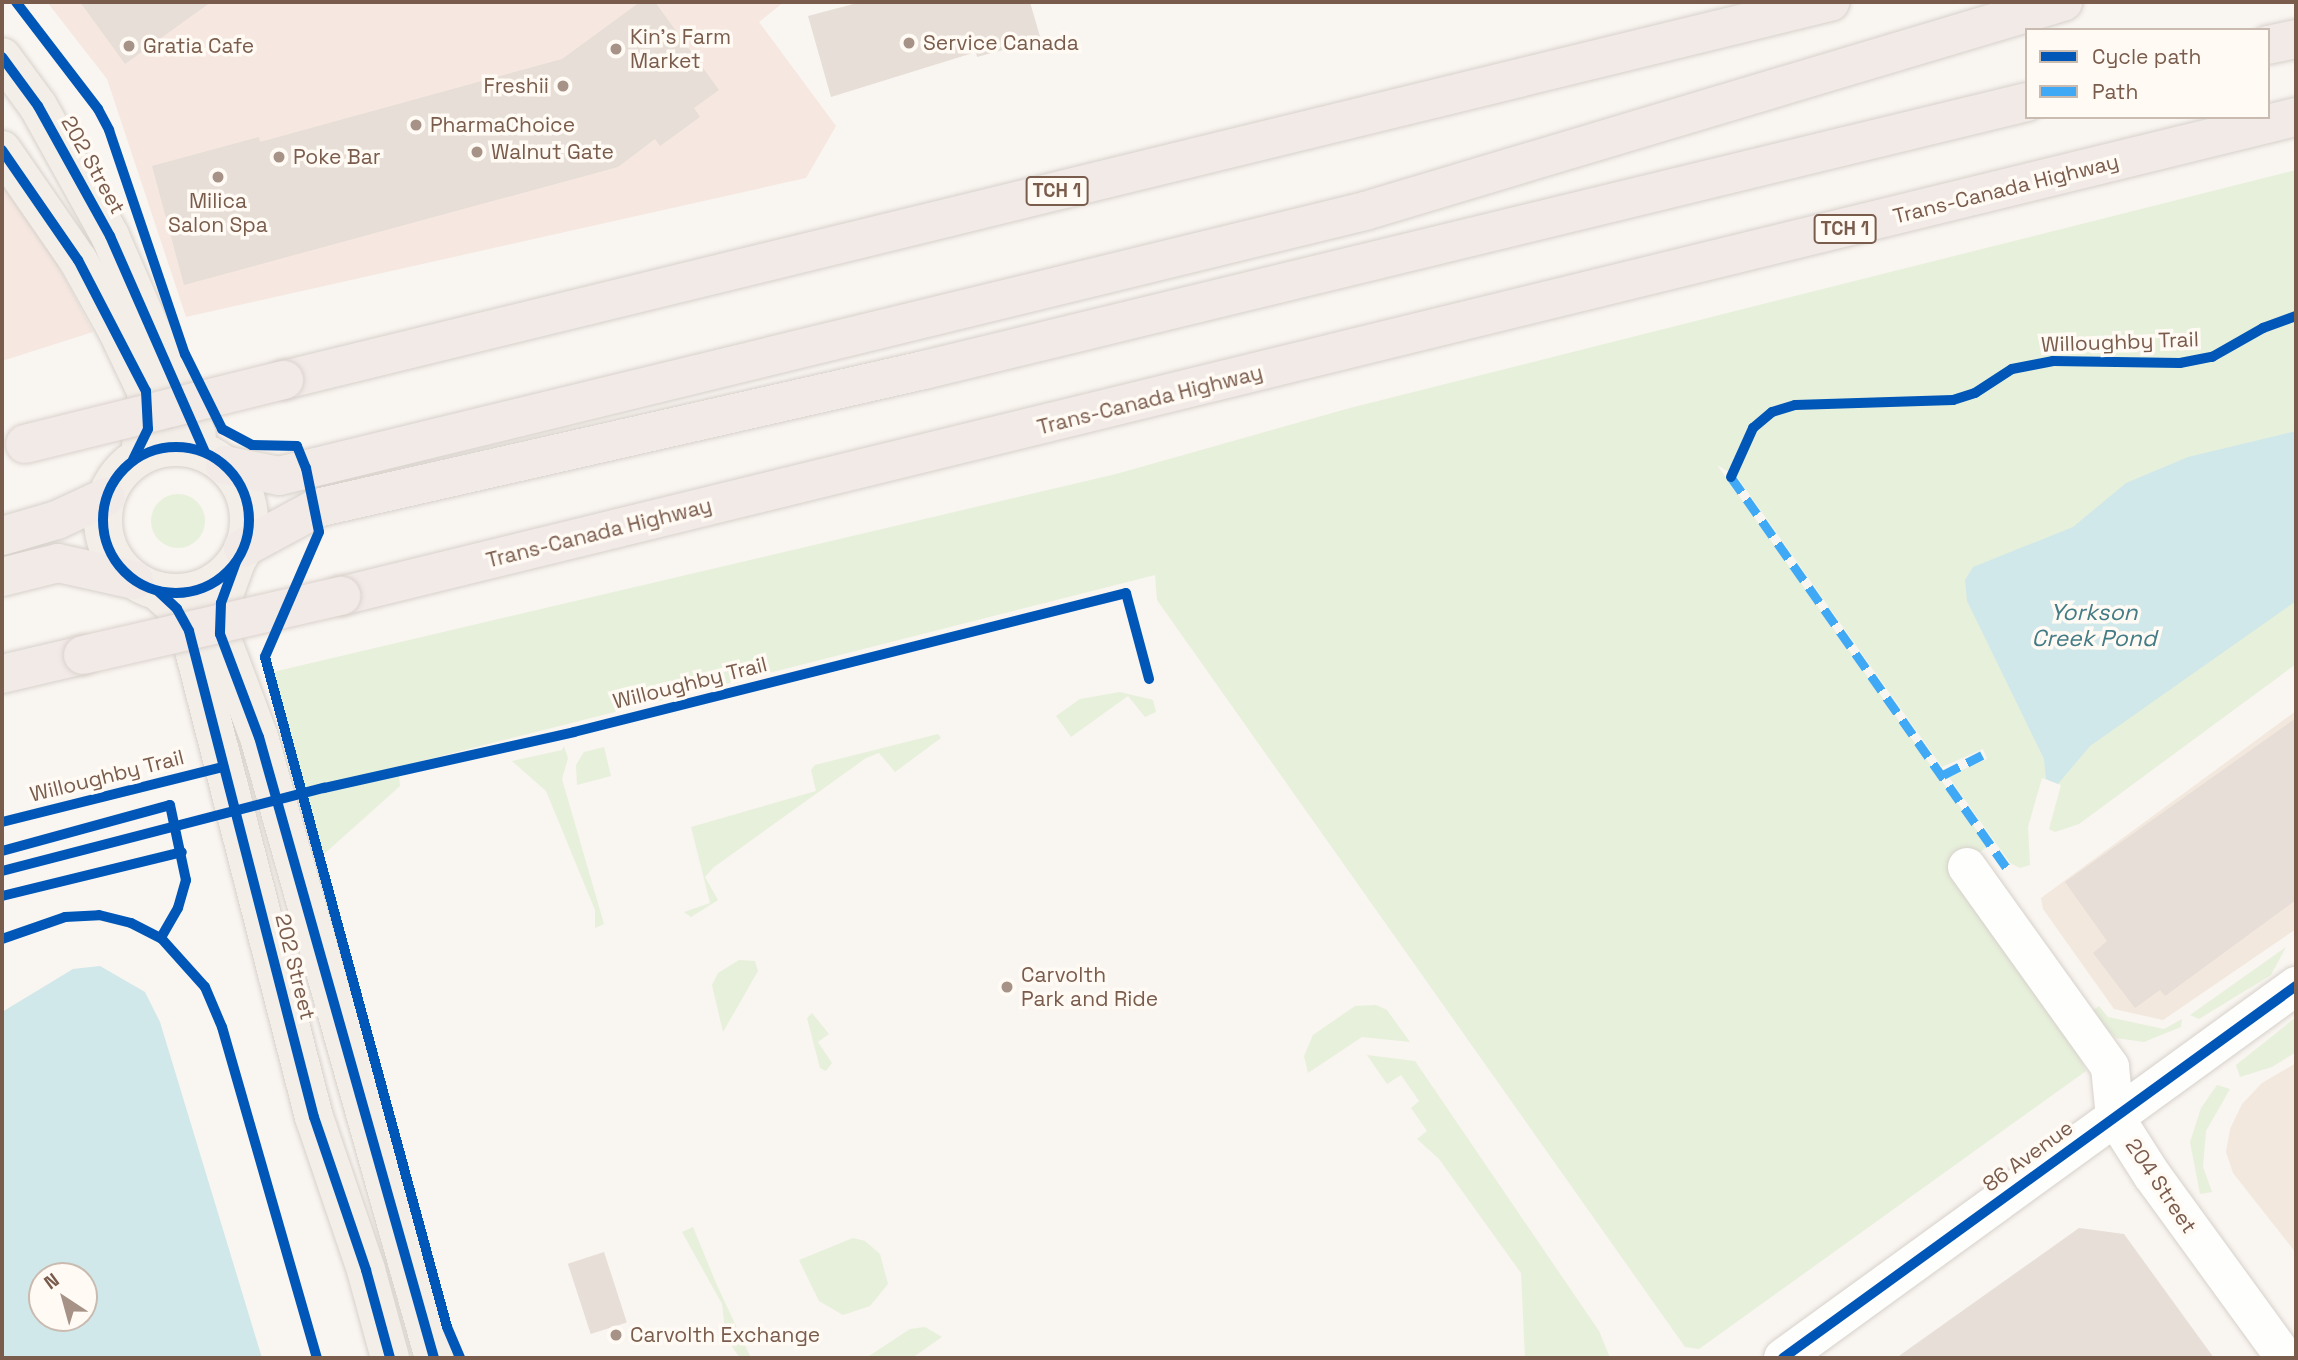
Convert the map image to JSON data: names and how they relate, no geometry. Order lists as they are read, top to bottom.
{
  "streets": {
    "highway": ["Trans-Canada Highway", "TCH 1"],
    "main road": ["202 Street"],
    "street": ["86 Avenue", "204 Street"],
    "cycle path": ["Willoughby Trail"]
  },
  "crossings": [
    ["86 Avenue", "204 Street"]
  ],
  "water": ["Yorkson Creek Pond"],
  "places": [
    "Service Canada",
    "Gratia Cafe",
    "Kin's Farm Market",
    "Freshii",
    "PharmaChoice",
    "Walnut Gate",
    "Poke Bar",
    "Milica Salon Spa",
    "Carvolth Park and Ride",
    "Carvolth Exchange"
  ],
  "legend": ["Cycle path", "Path"],
  "north": "top left"
}
